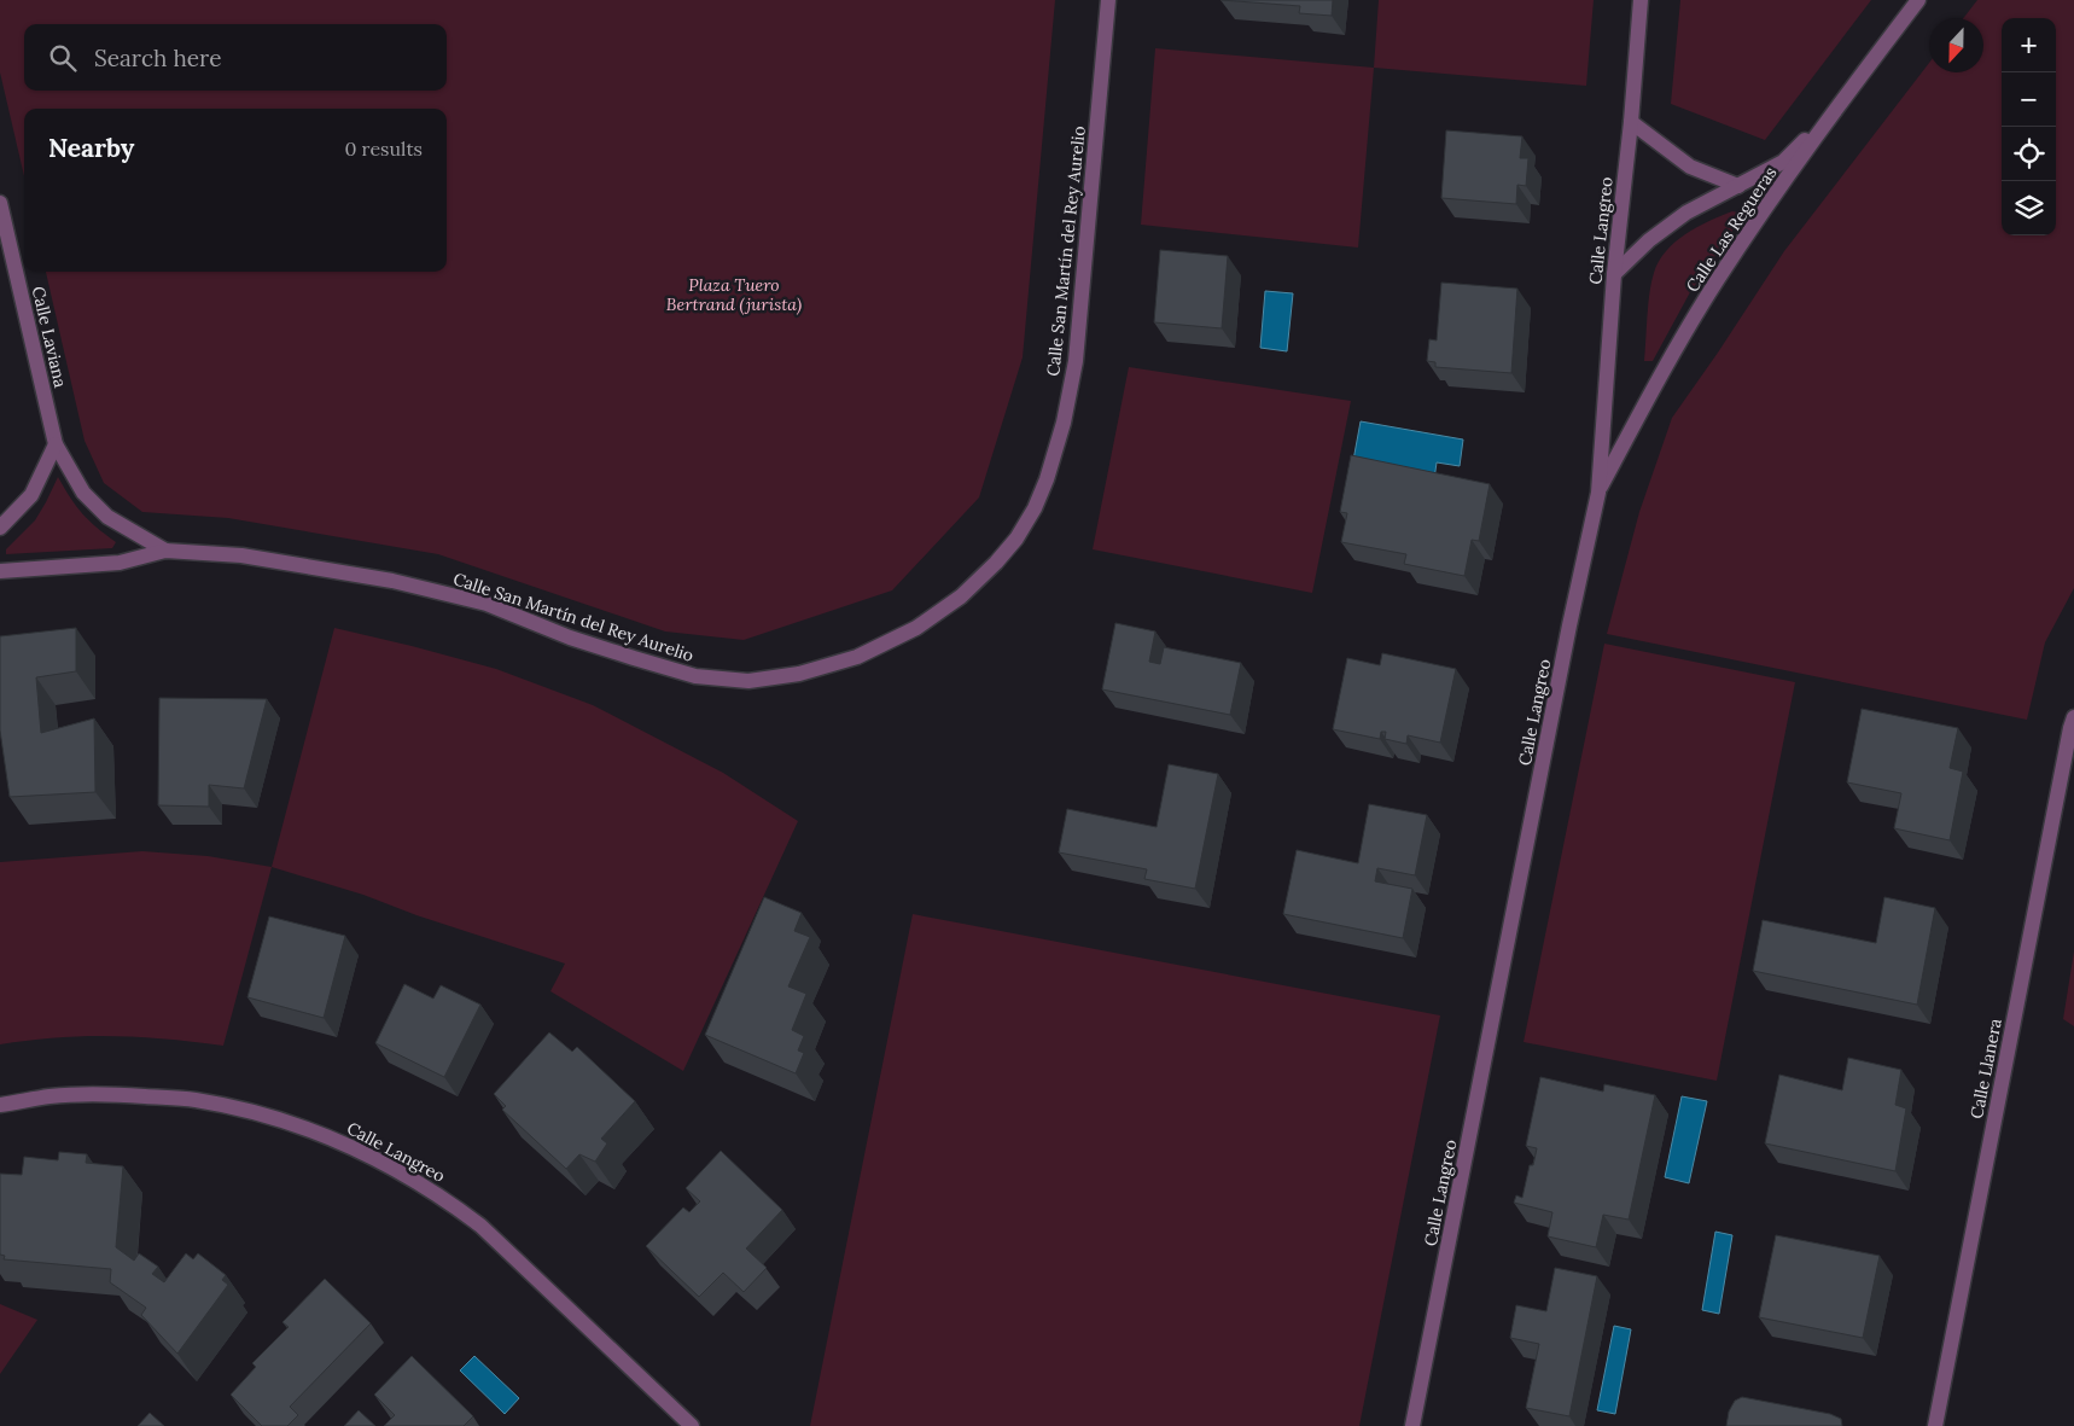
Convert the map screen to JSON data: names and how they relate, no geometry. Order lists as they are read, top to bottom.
{
  "streets": {
    "street": [
      "Calle Las Regueras",
      "Calle Langreo",
      "Calle San Martín del Rey Aurelio",
      "Calle Laviana",
      "Calle Llanera"
    ]
  },
  "crossings": [
    ["Calle Las Regueras", "Calle Langreo"],
    ["Calle San Martín del Rey Aurelio", "Calle Laviana"]
  ],
  "parks": ["Plaza Tuero Bertrand (jurista)"],
  "north": "bottom",
  "page": {
    "map_buttons": ["+", "−"],
    "search": "Search here",
    "heading": ["Nearby", "0 results"]
  }
}
